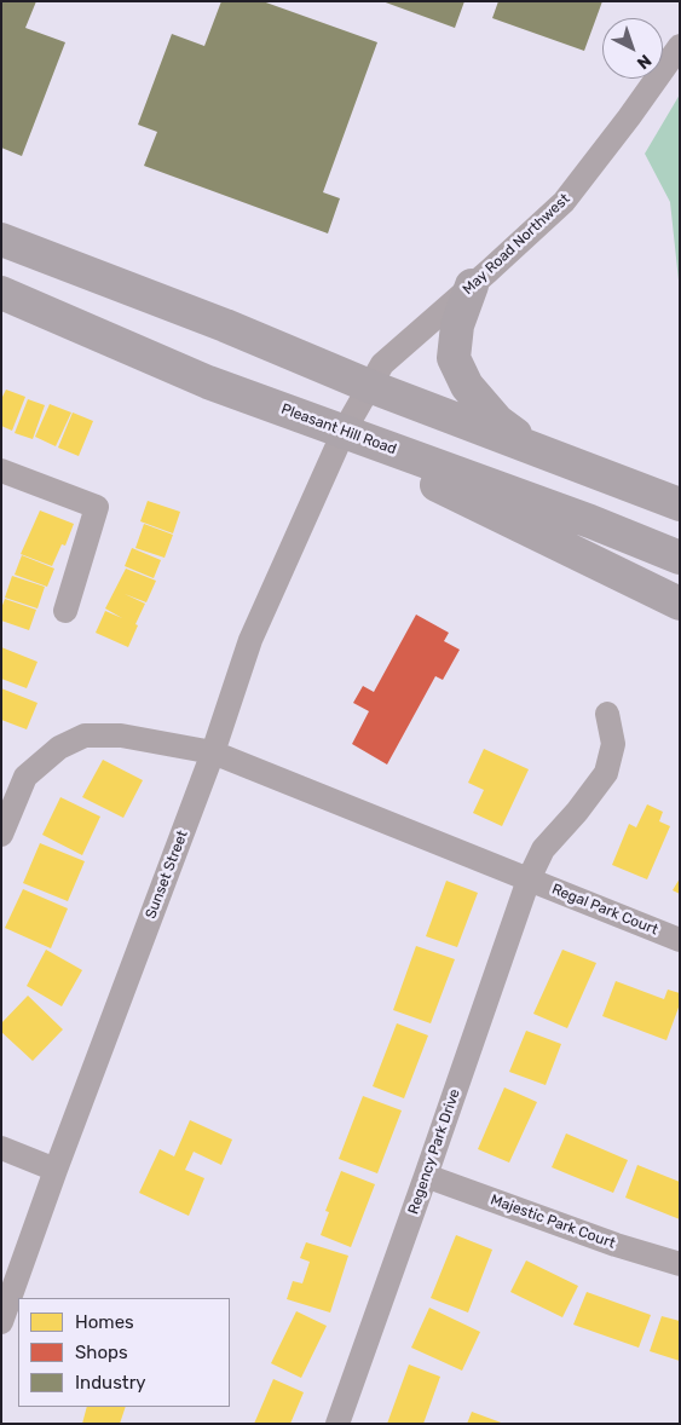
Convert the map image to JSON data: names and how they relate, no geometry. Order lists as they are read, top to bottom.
{
  "streets": {
    "highway": ["Pleasant Hill Road"],
    "street": [
      "May Road Northwest",
      "Sunset Street",
      "Regal Park Court",
      "Regency Park Drive",
      "Majestic Park Court"
    ]
  },
  "crossings": [
    ["May Road Northwest", "Pleasant Hill Road"],
    ["May Road Northwest", "Sunset Street"],
    ["Pleasant Hill Road", "Sunset Street"],
    ["Regal Park Court", "Regency Park Drive"],
    ["Regency Park Drive", "Majestic Park Court"]
  ],
  "legend": ["Homes", "Shops", "Industry"],
  "north": "bottom right"
}
